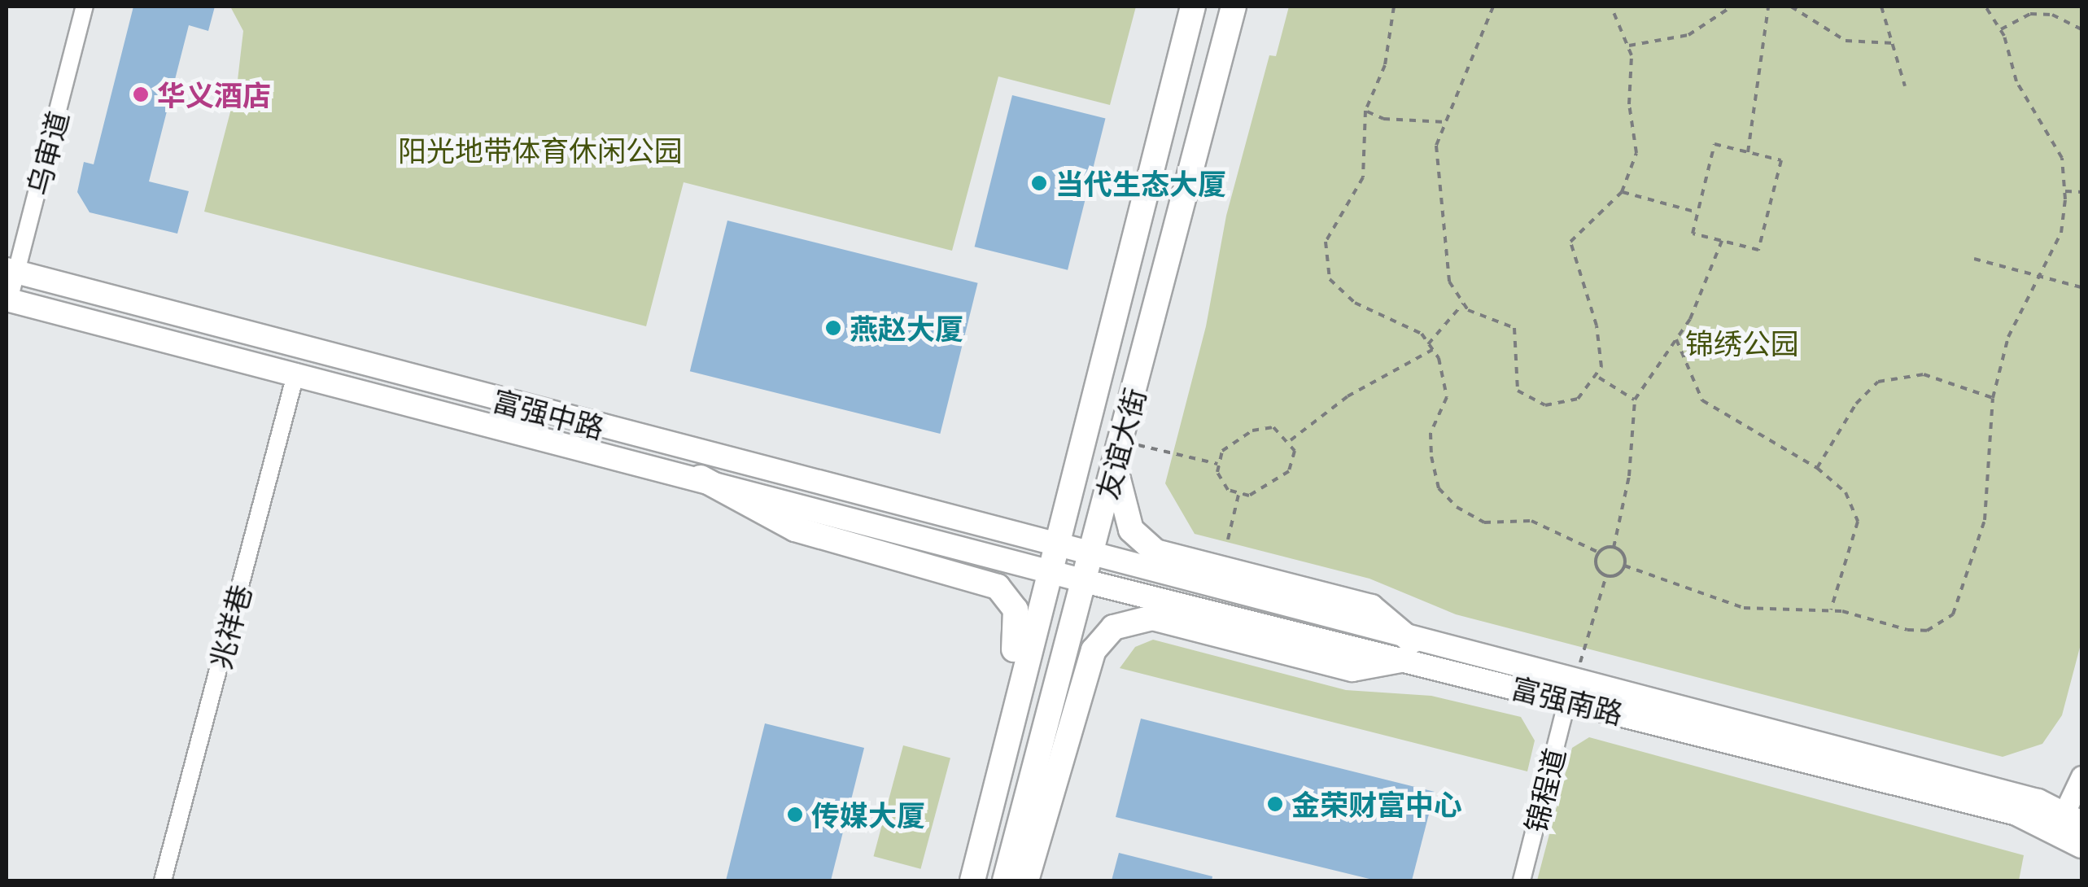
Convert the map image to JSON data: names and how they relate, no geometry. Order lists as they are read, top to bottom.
{
  "streets": {
    "main road": ["富强中路", "友谊大街", "富强南路"],
    "street": ["乌审道", "兆祥巷", "锦程道"]
  },
  "crossings": [
    ["乌审道", "富强中路"],
    ["富强中路", "友谊大街"],
    ["富强中路", "兆祥巷"],
    ["富强中路", "富强南路"],
    ["友谊大街", "富强南路"],
    ["富强南路", "锦程道"]
  ],
  "parks": ["阳光地带体育休闲公园", "锦绣公园"],
  "places": [
    "华义酒店",
    "当代生态大厦",
    "燕赵大厦",
    "金荣财富中心",
    "传媒大厦"
  ]
}
